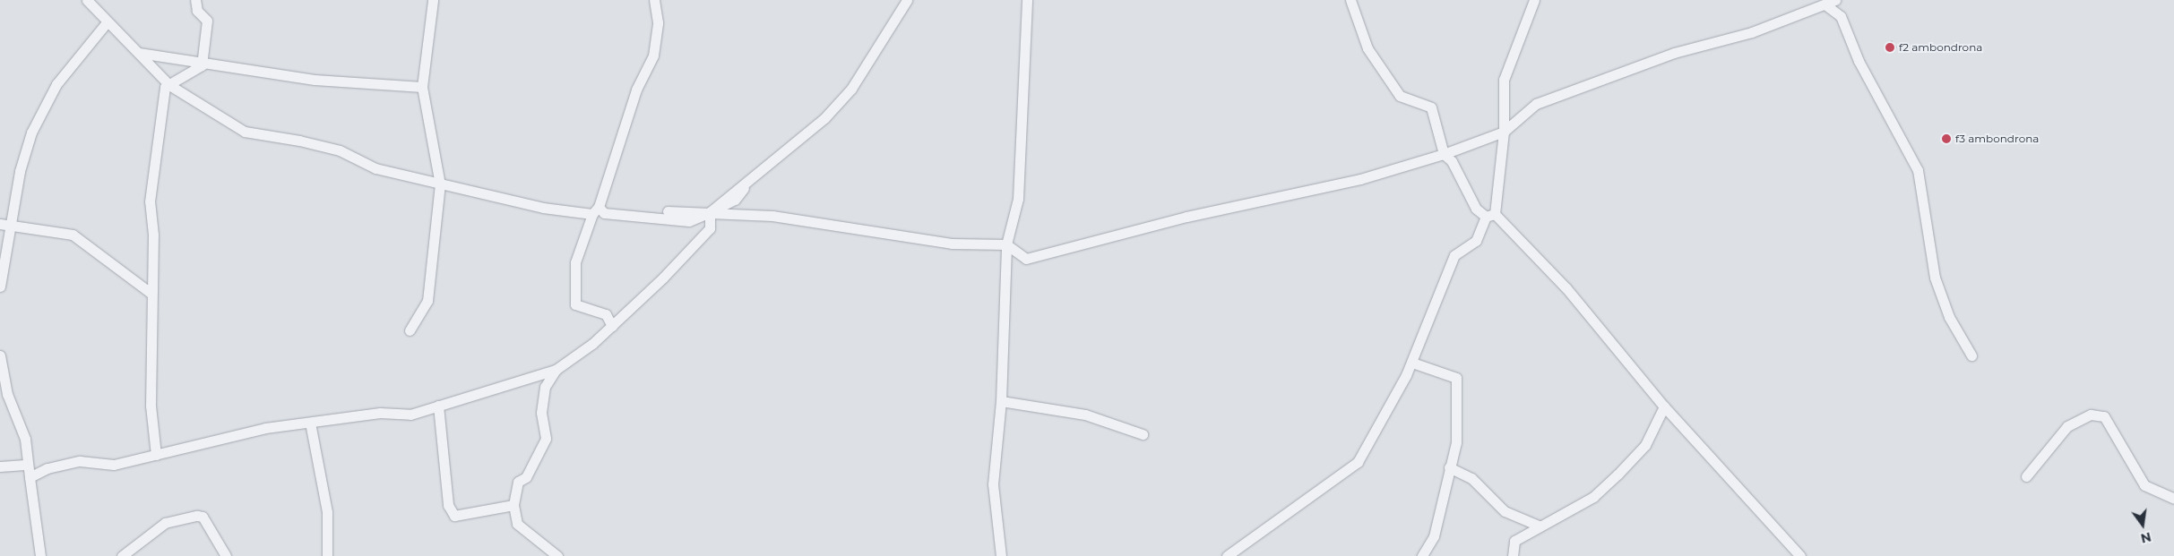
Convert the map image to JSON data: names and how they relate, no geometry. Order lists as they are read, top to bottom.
{
  "places": ["f2 ambondrona", "f3 ambondrona"],
  "north": "bottom"
}
